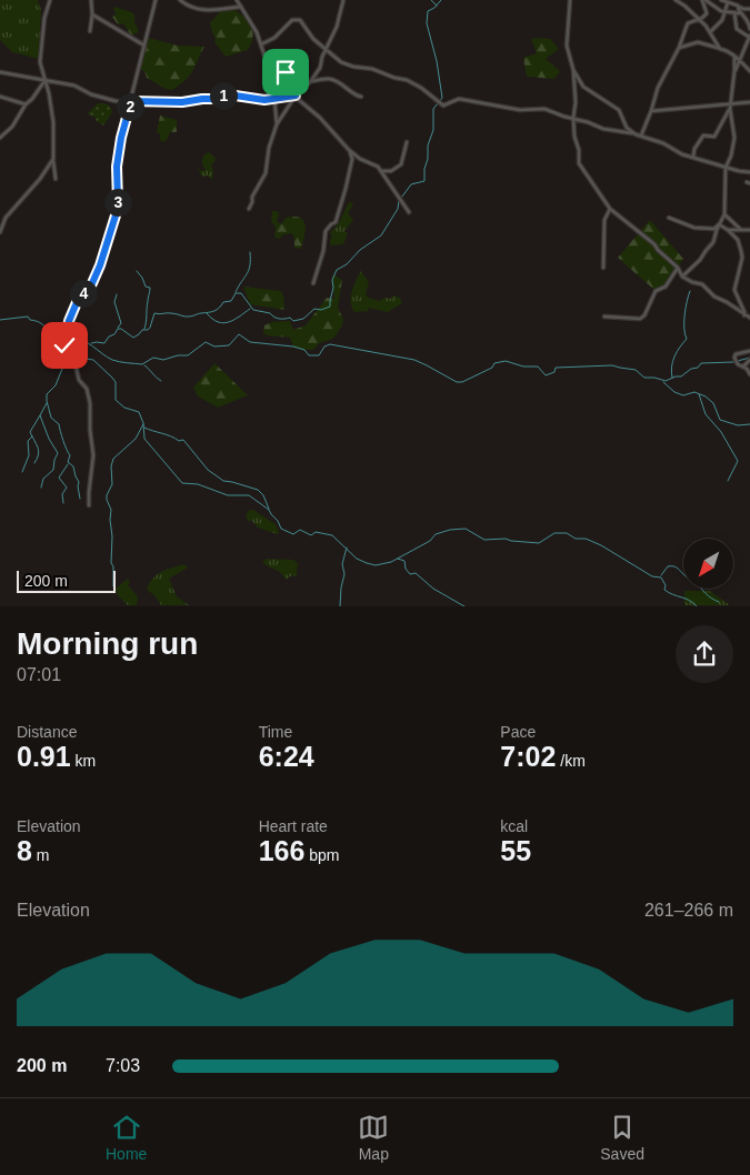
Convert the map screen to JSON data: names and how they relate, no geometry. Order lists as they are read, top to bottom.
{
  "scale_bar": "200 m",
  "north": "bottom left",
  "page": {
    "pins": [
      "1",
      "2",
      "3",
      "4"
    ],
    "scale": "200 m",
    "heading": ["Morning run", "07:01"],
    "stats": [
      ["Distance", "0.91 km"],
      ["Time", "6:24"],
      ["Pace", "7:02 /km"],
      ["Elevation", "8 m"],
      ["Heart rate", "166 bpm"],
      ["kcal", "55"]
    ],
    "chart": ["Elevation", "261–266 m"],
    "list": [
      {
        "name": "200 m",
        "note": "7:03"
      }
    ],
    "tabs": ["Home", "Map", "Saved"]
  }
}
